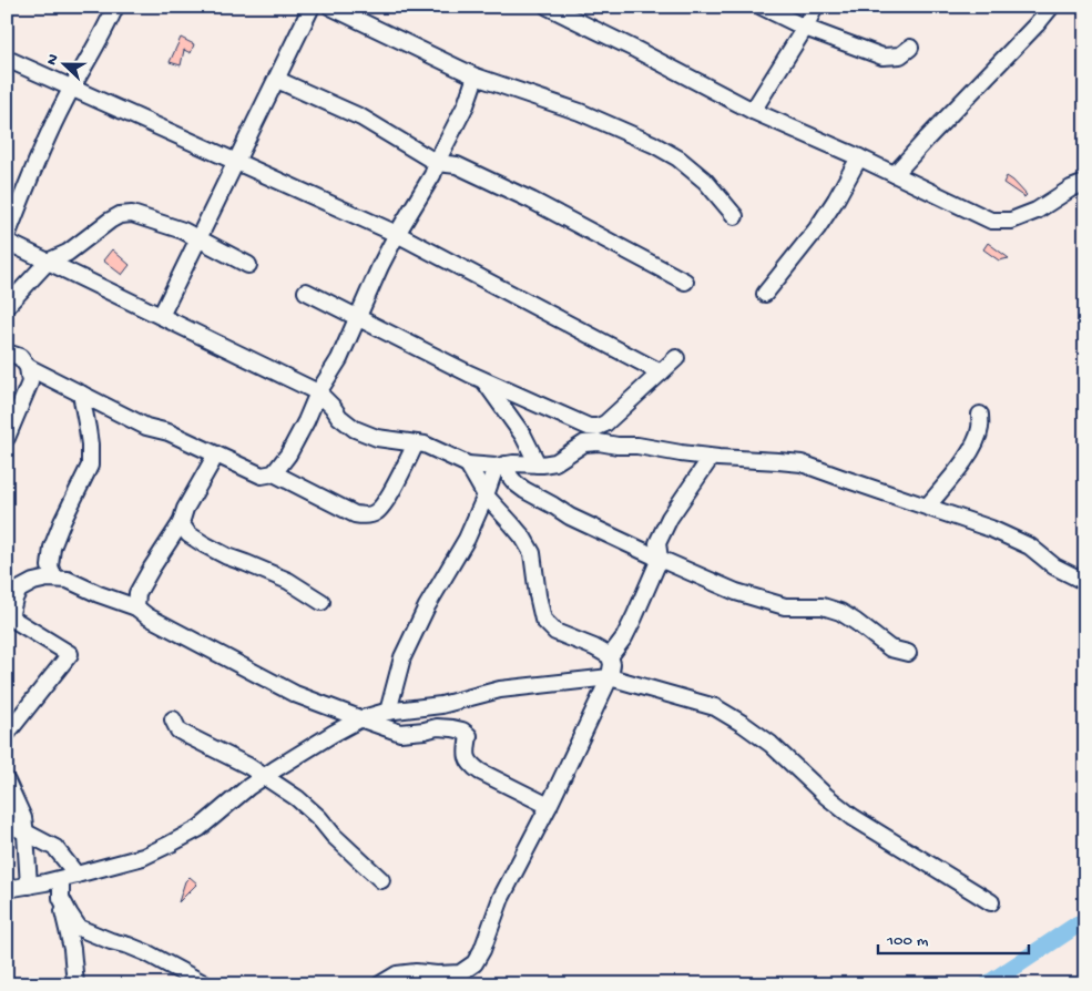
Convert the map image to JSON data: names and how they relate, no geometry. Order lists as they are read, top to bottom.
{
  "scale_bar": "100 m",
  "north": "left"
}
